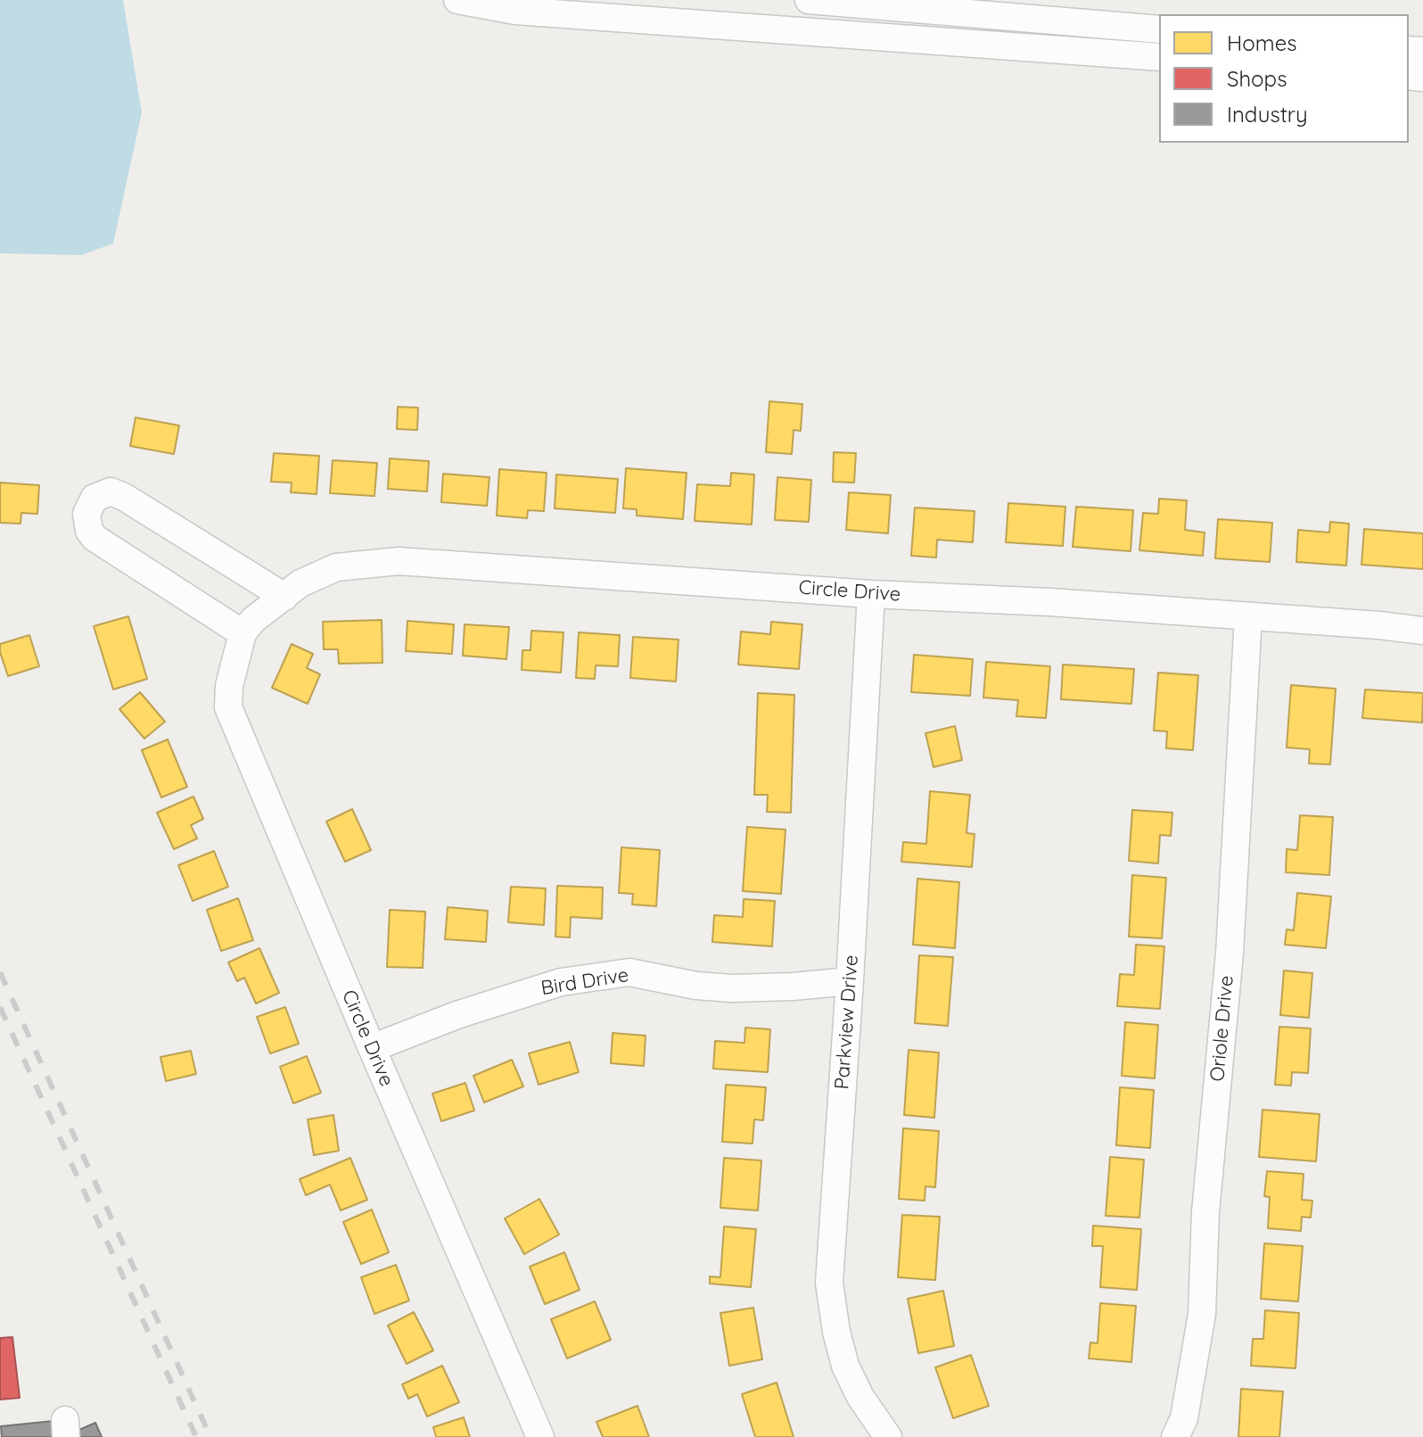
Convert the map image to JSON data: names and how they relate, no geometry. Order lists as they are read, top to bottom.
{
  "streets": {
    "street": [
      "Circle Drive",
      "Bird Drive",
      "Parkview Drive",
      "Oriole Drive"
    ]
  },
  "crossings": [
    ["Circle Drive", "Bird Drive"],
    ["Circle Drive", "Parkview Drive"],
    ["Circle Drive", "Oriole Drive"],
    ["Bird Drive", "Parkview Drive"]
  ],
  "legend": ["Homes", "Shops", "Industry"]
}
